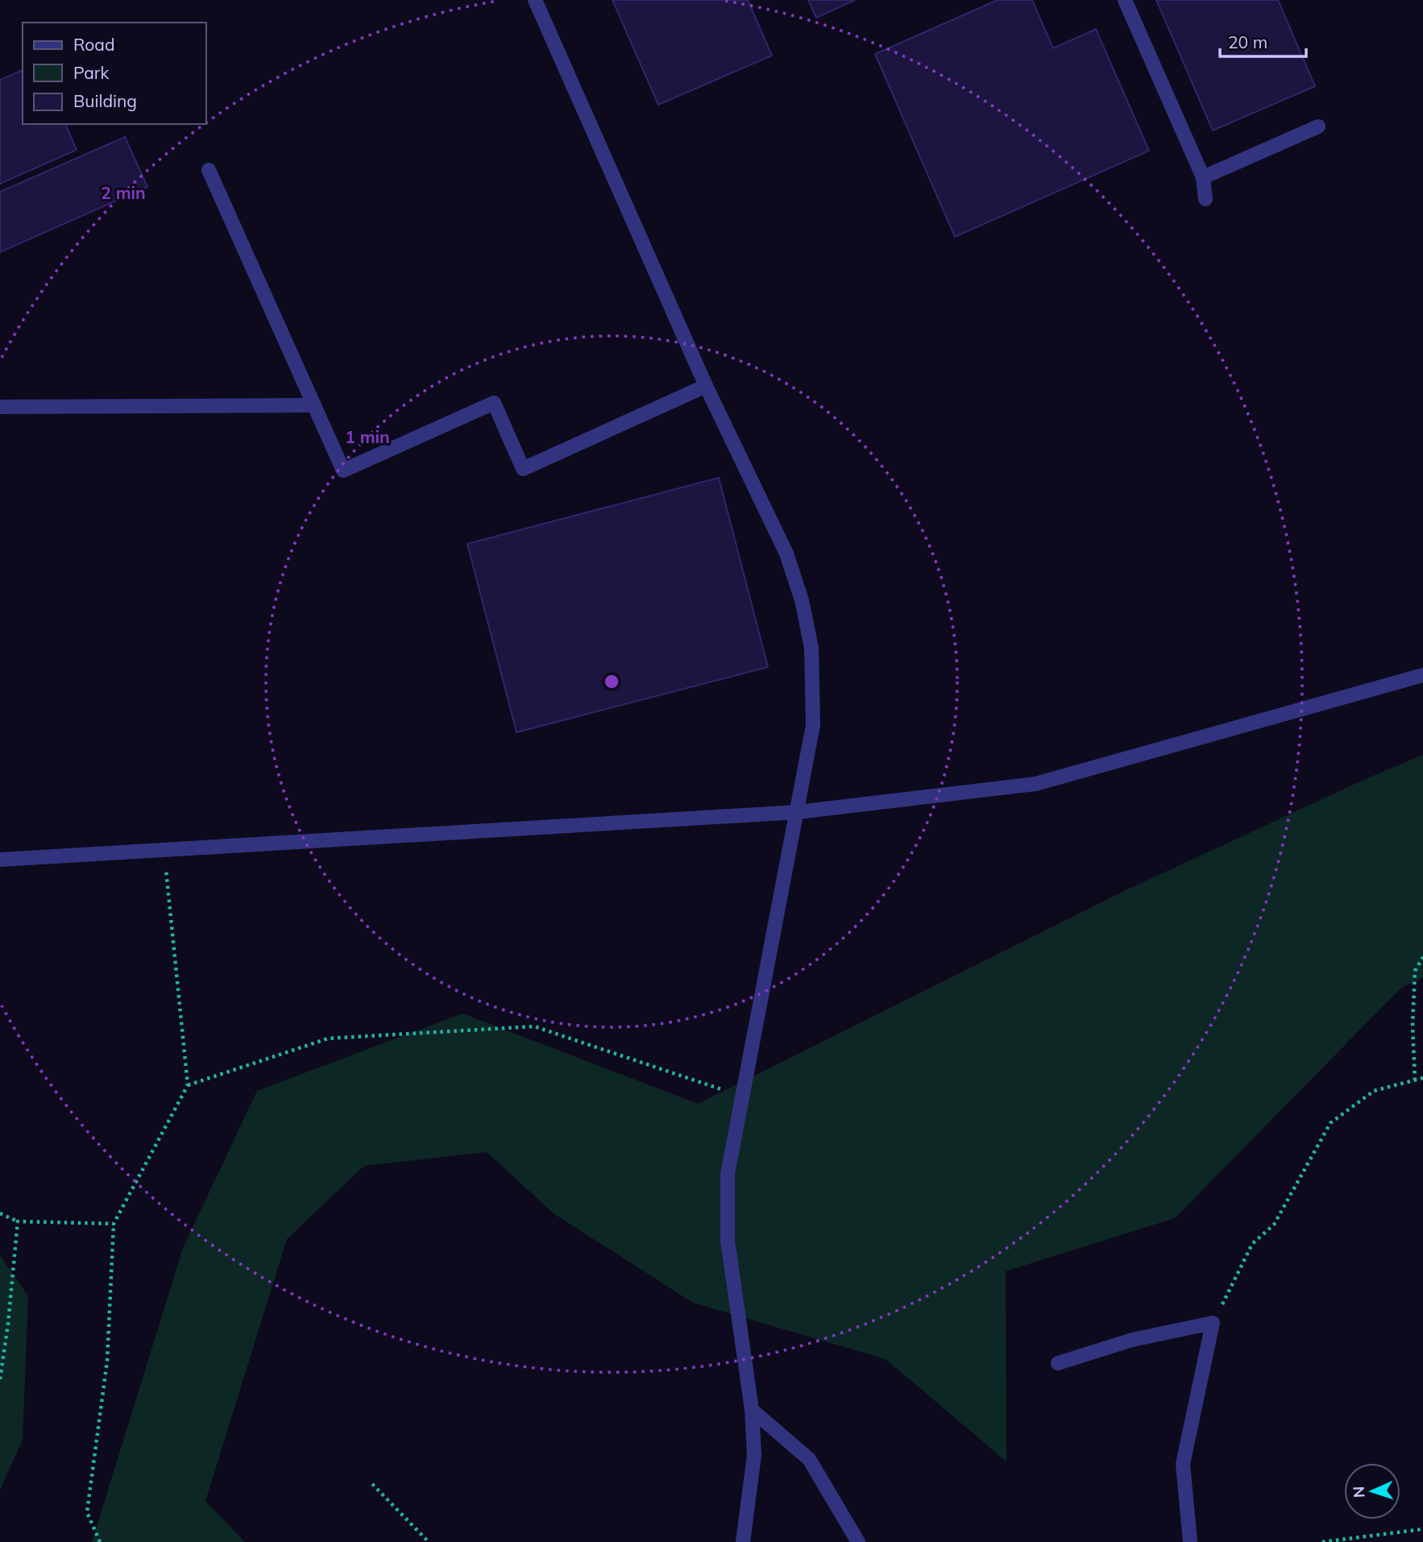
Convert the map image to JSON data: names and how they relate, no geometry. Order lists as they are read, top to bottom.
{
  "legend": ["Road", "Park", "Building"],
  "scale_bar": "20 m",
  "north": "left",
  "rings": ["2 min", "1 min"]
}
